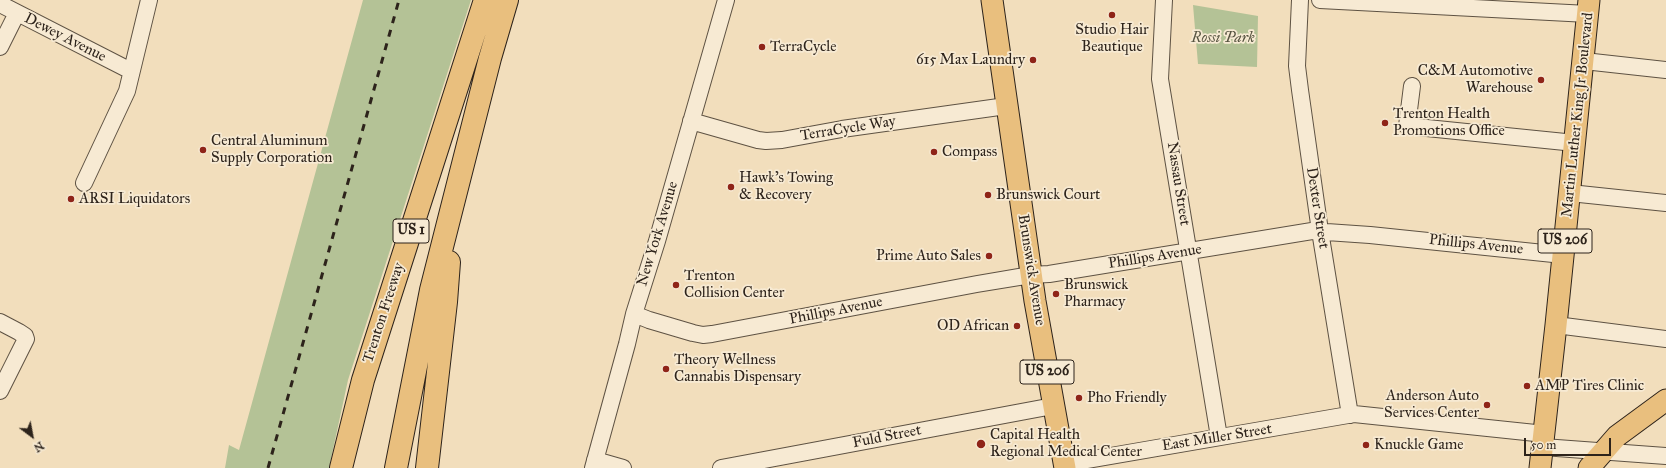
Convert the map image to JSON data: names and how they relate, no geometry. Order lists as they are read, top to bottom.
{
  "streets": {
    "highway": ["US 1", "Trenton Freeway"],
    "main road": ["Martin Luther King Jr Boulevard", "US 206", "Brunswick Avenue"],
    "street": [
      "Dewey Avenue",
      "TerraCycle Way",
      "Nassau Street",
      "Dexter Street",
      "New York Avenue",
      "Phillips Avenue",
      "Fuld Street",
      "East Miller Street"
    ]
  },
  "crossings": [
    ["Martin Luther King Jr Boulevard", "Phillips Avenue"],
    ["Martin Luther King Jr Boulevard", "East Miller Street"],
    ["TerraCycle Way", "New York Avenue"],
    ["TerraCycle Way", "Brunswick Avenue"],
    ["Nassau Street", "Phillips Avenue"],
    ["Nassau Street", "East Miller Street"],
    ["Dexter Street", "Phillips Avenue"],
    ["Dexter Street", "East Miller Street"],
    ["New York Avenue", "Phillips Avenue"],
    ["Phillips Avenue", "Brunswick Avenue"],
    ["Brunswick Avenue", "Fuld Street"],
    ["Brunswick Avenue", "East Miller Street"]
  ],
  "parks": ["Rossi Park"],
  "places": [
    "Studio Hair Beautique",
    "TerraCycle",
    "615 Max Laundry",
    "C&M Automotive Warehouse",
    "Trenton Health Promotions Office",
    "Central Aluminum Supply Corporation",
    "Compass",
    "Hawk's Towing & Recovery",
    "Brunswick Court",
    "ARSI Liquidators",
    "Prime Auto Sales",
    "Trenton Collision Center",
    "Brunswick Pharmacy",
    "OD African",
    "Theory Wellness Cannabis Dispensary",
    "AMP Tires Clinic",
    "Pho Friendly",
    "Anderson Auto Services Center",
    "Capital Health Regional Medical Center",
    "Knuckle Game"
  ],
  "scale_bar": "50 m",
  "north": "bottom right"
}
